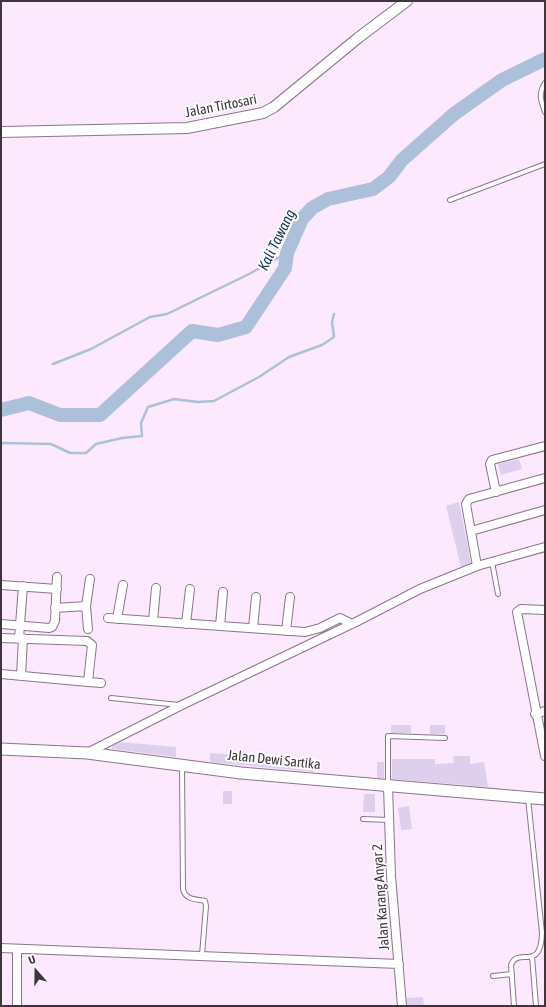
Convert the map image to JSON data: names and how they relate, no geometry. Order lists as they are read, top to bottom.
{
  "streets": {
    "main road": ["Jalan Dewi Sartika"],
    "street": ["Jalan Tirtosari", "Jalan Karang Anyar 2"]
  },
  "crossings": [
    ["Jalan Dewi Sartika", "Jalan Karang Anyar 2"]
  ],
  "water": ["Kali Tawang"],
  "north": "top"
}
